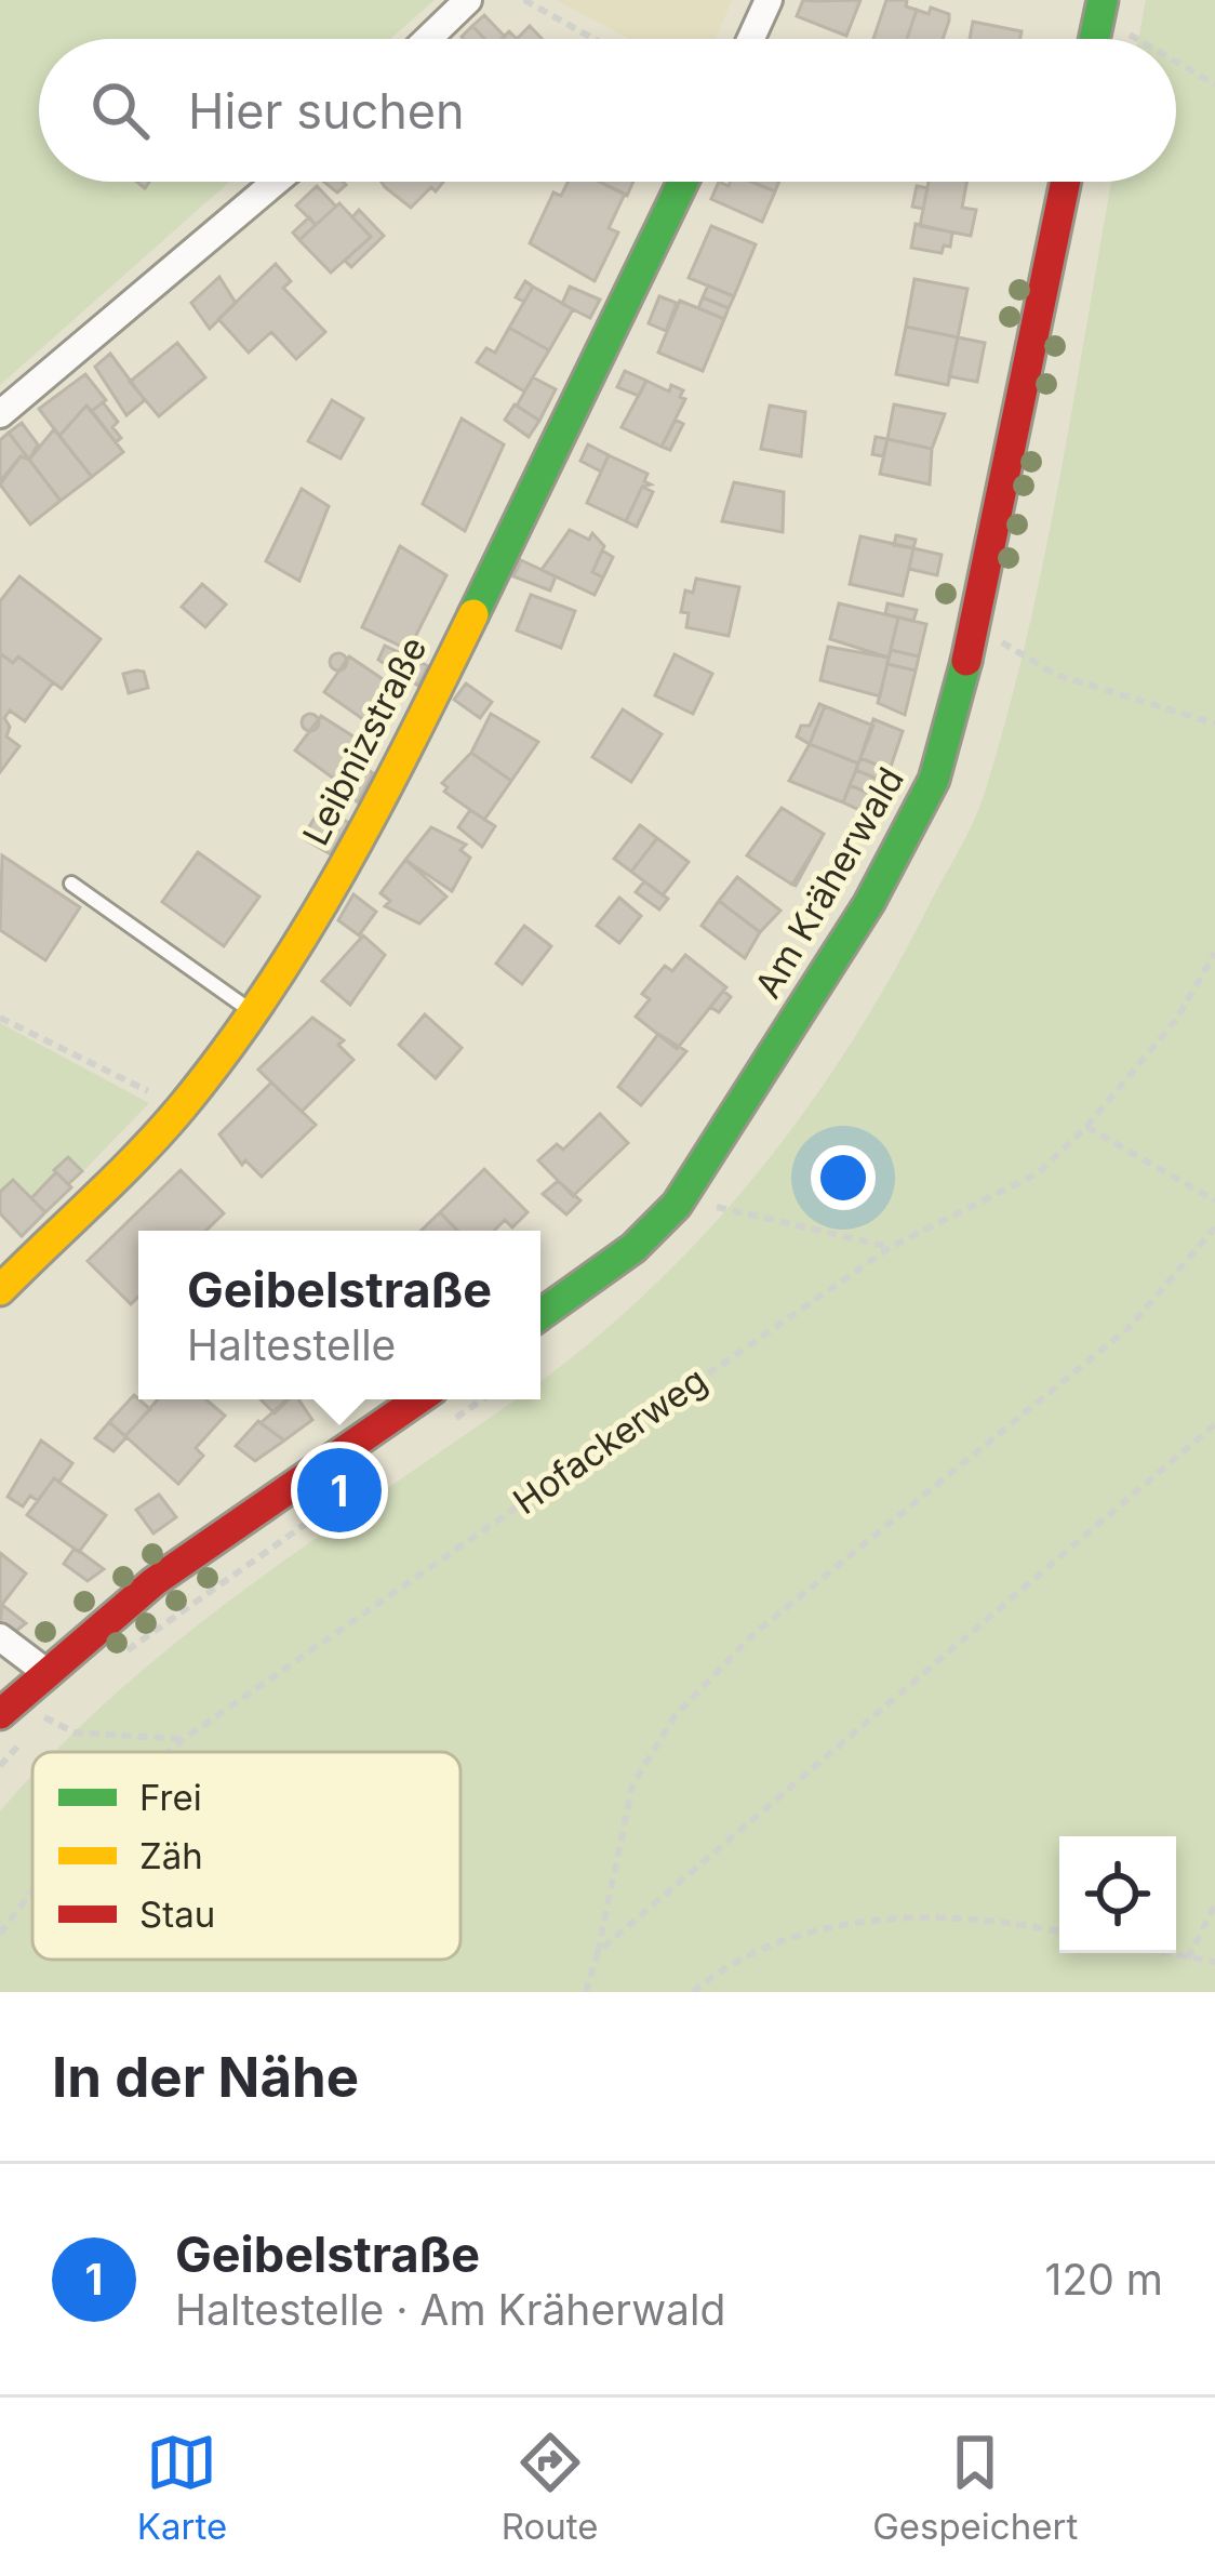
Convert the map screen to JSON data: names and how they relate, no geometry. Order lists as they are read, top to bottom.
{
  "streets": {
    "main road": ["Leibnizstraße", "Am Kräherwald"],
    "path": ["Hofackerweg"]
  },
  "legend": ["Frei", "Zäh", "Stau"],
  "page": {
    "search": "Hier suchen",
    "popup": ["Geibelstraße", "Haltestelle"],
    "pins": "1",
    "heading": "In der Nähe",
    "list": [
      {
        "mark": "1",
        "name": "Geibelstraße",
        "note": "Haltestelle · Am Kräherwald",
        "value": "120 m"
      }
    ],
    "nav": ["Karte", "Route", "Gespeichert"]
  }
}
